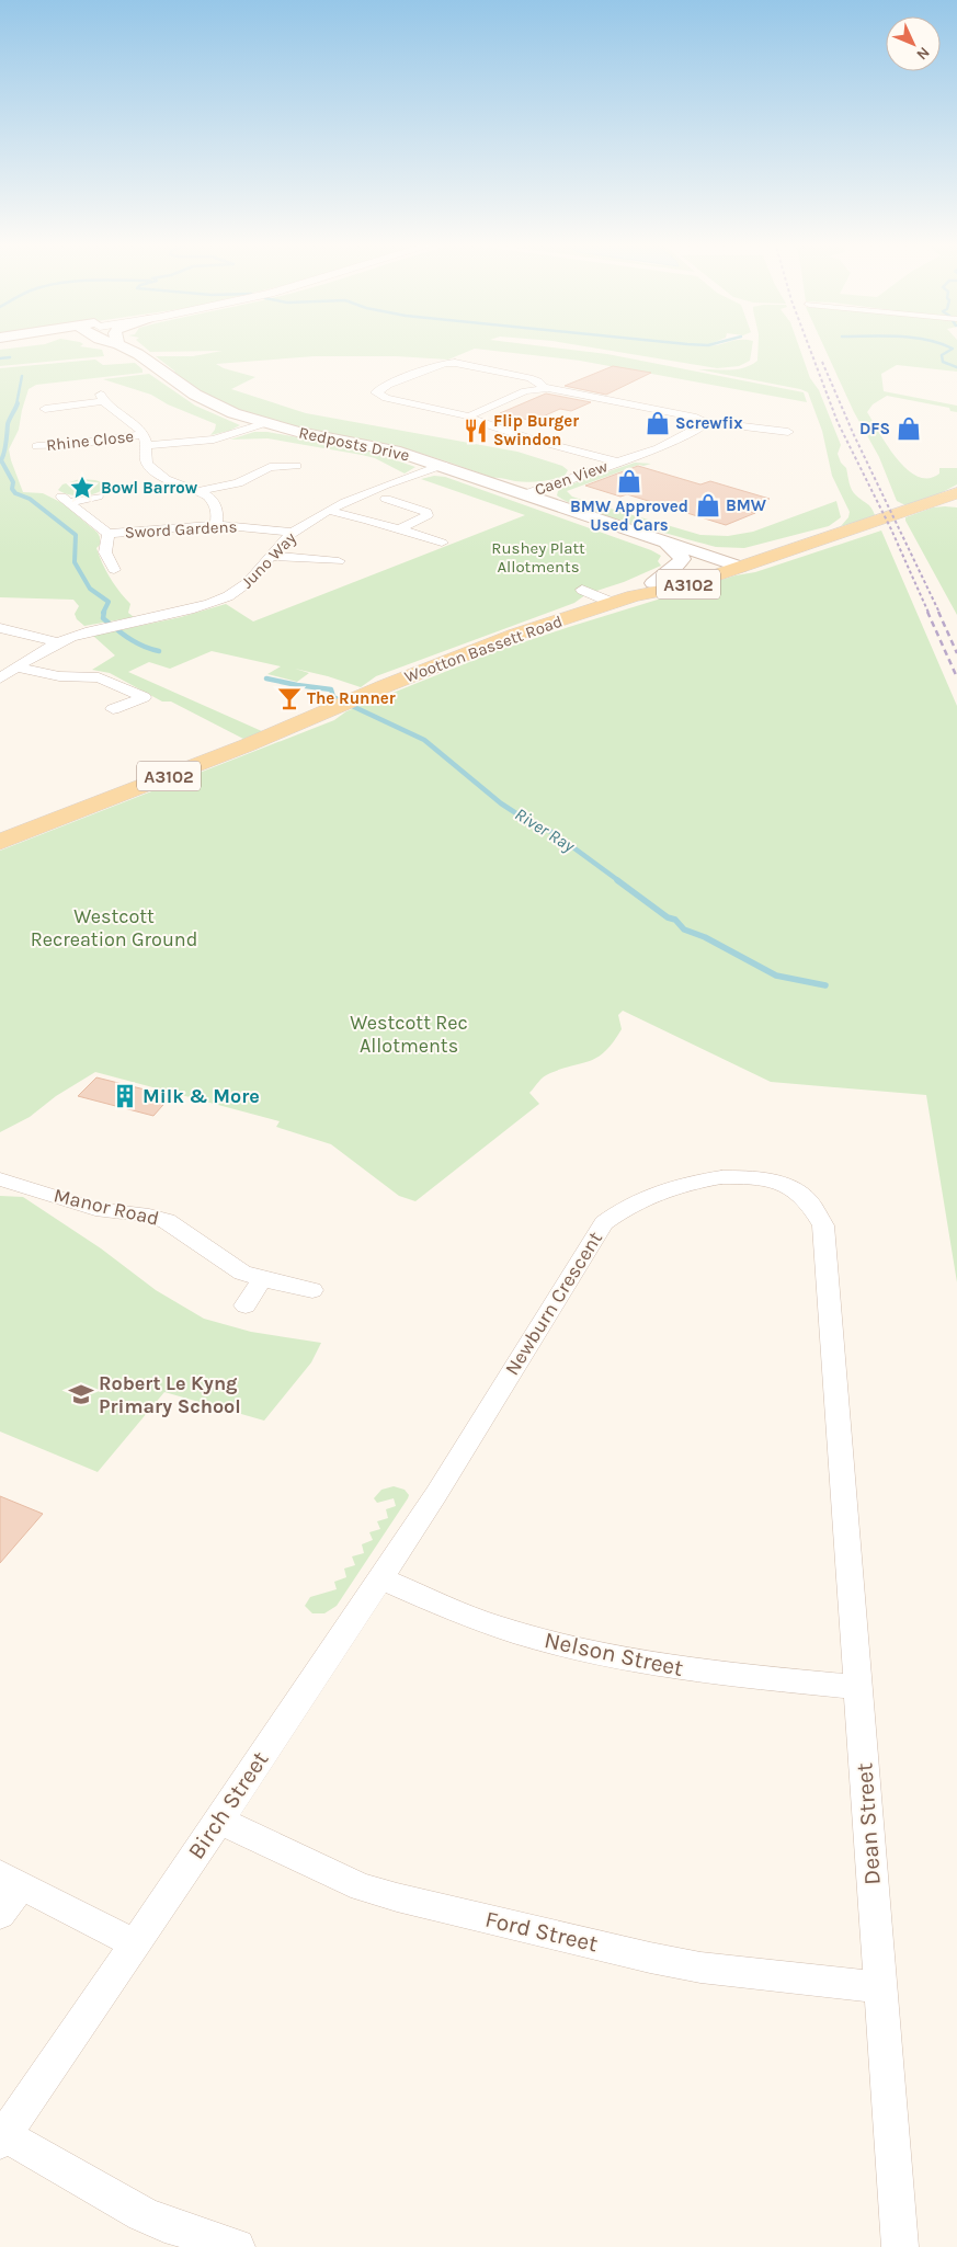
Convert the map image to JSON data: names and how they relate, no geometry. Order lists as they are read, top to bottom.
{
  "streets": {
    "main road": ["Redposts Drive", "A3102", "Wootton Bassett Road"],
    "street": [
      "Rhine Close",
      "Caen View",
      "Sword Gardens",
      "Juno Way",
      "Manor Road",
      "Newburn Crescent",
      "Nelson Street",
      "Birch Street",
      "Dean Street",
      "Ford Street"
    ]
  },
  "crossings": [
    ["Rhine Close", "Redposts Drive"],
    ["Redposts Drive", "Caen View"],
    ["Redposts Drive", "Juno Way"],
    ["Redposts Drive", "Wootton Bassett Road"],
    ["Sword Gardens", "Juno Way"],
    ["Newburn Crescent", "Birch Street"],
    ["Newburn Crescent", "Dean Street"],
    ["Nelson Street", "Birch Street"],
    ["Nelson Street", "Dean Street"],
    ["Birch Street", "Ford Street"],
    ["Dean Street", "Ford Street"]
  ],
  "water": ["River Ray"],
  "parks": ["Rushey Platt Allotments", "Westcott Recreation Ground", "Westcott Rec Allotments"],
  "places": {
    "shop": [
      "Screwfix",
      "DFS",
      "BMW Approved Used Cars",
      "BMW"
    ],
    "restaurant": ["Flip Burger Swindon"],
    "place": ["Bowl Barrow"],
    "bar": ["The Runner"],
    "building": ["Milk & More"],
    "school or university": ["Robert Le Kyng Primary School"]
  },
  "north": "bottom right"
}
